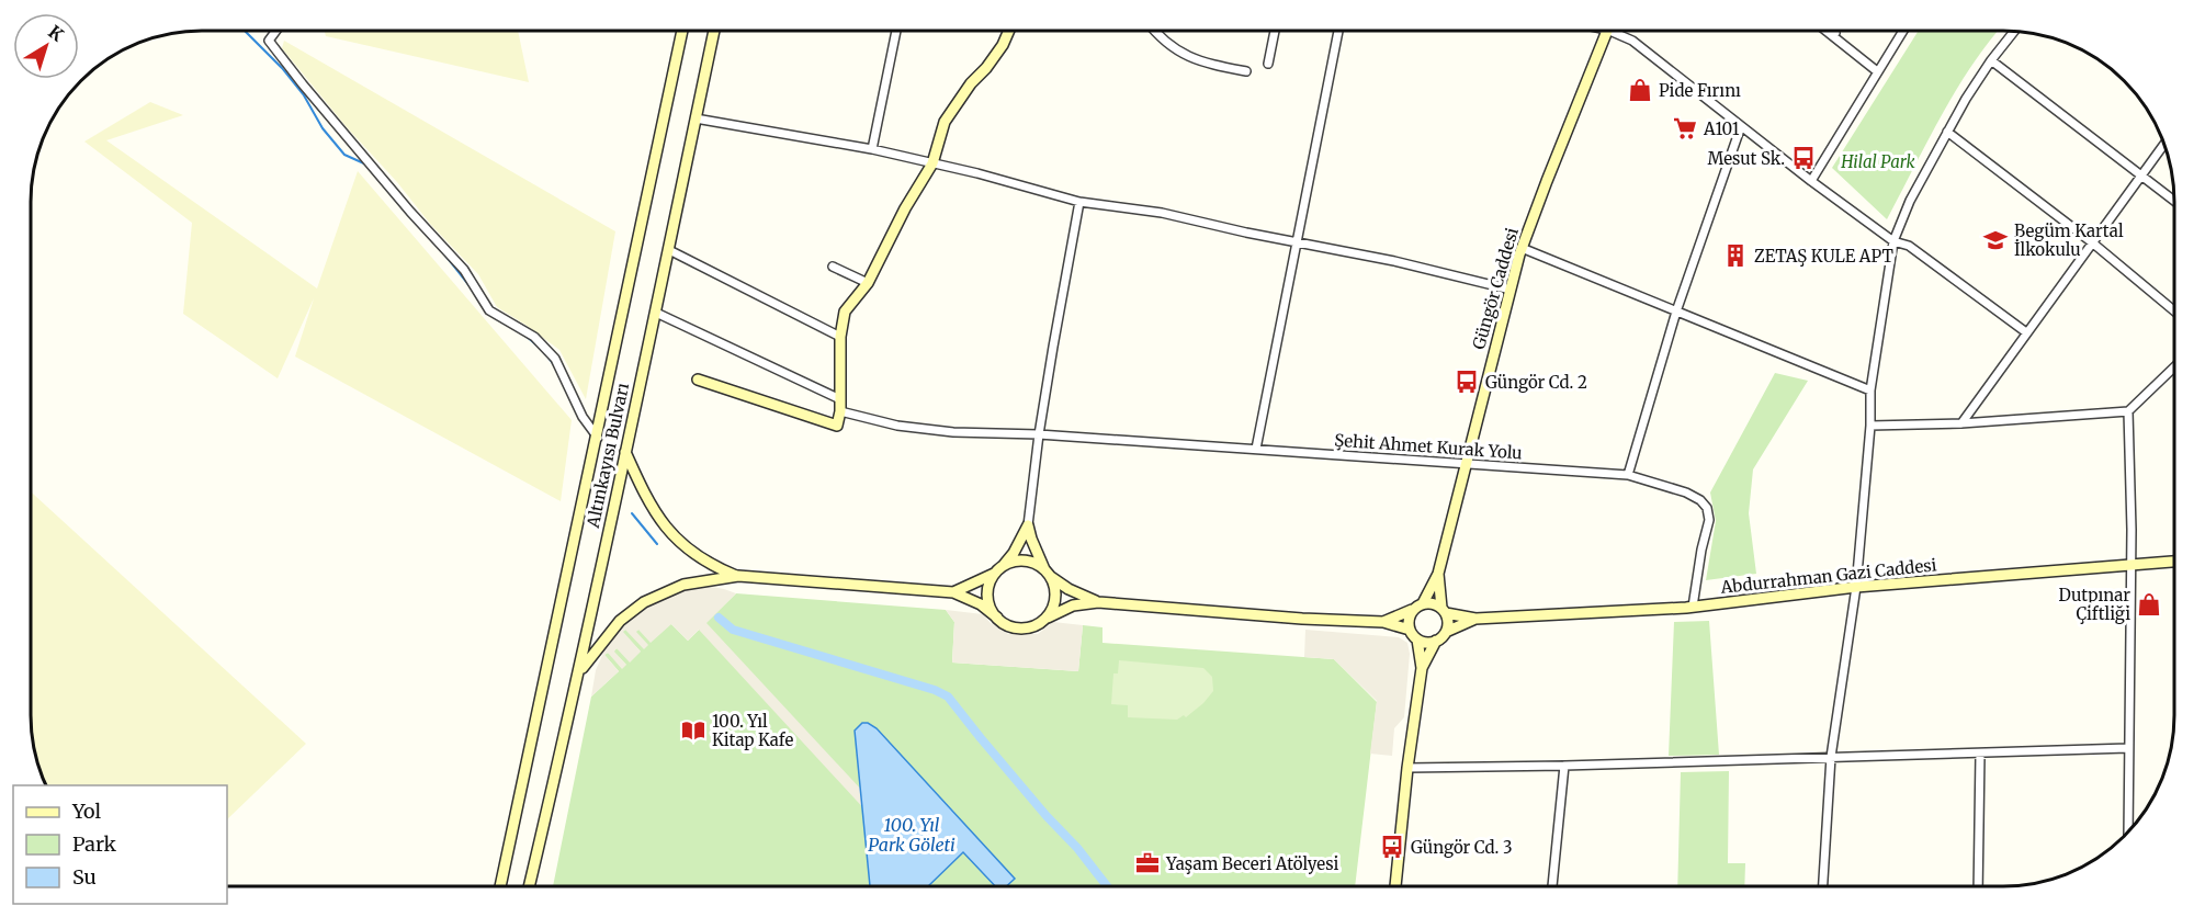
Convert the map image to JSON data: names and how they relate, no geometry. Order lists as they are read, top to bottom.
{
  "streets": {
    "main road": ["Güngör Caddesi", "Altınkayısı Bulvarı", "Abdurrahman Gazi Caddesi"],
    "street": ["Şehit Ahmet Kurak Yolu"]
  },
  "crossings": [
    ["Güngör Caddesi", "Şehit Ahmet Kurak Yolu"],
    ["Güngör Caddesi", "Abdurrahman Gazi Caddesi"],
    ["Şehit Ahmet Kurak Yolu", "Abdurrahman Gazi Caddesi"]
  ],
  "water": ["100. Yıl Park Göleti"],
  "parks": ["Hilal Park"],
  "places": {
    "shop": ["Pide Fırını", "Dutpınar Çiftliği"],
    "supermarket": ["A101"],
    "bus stop": ["Mesut Sk.", "Güngör Cd. 2", "Güngör Cd. 3"],
    "school or university": ["Begüm Kartal İlkokulu"],
    "building": ["ZETAŞ KULE APT"],
    "library": ["100. Yıl Kitap Kafe"],
    "office": ["Yaşam Beceri Atölyesi"]
  },
  "legend": ["Yol", "Park", "Su"],
  "north": "top right"
}
